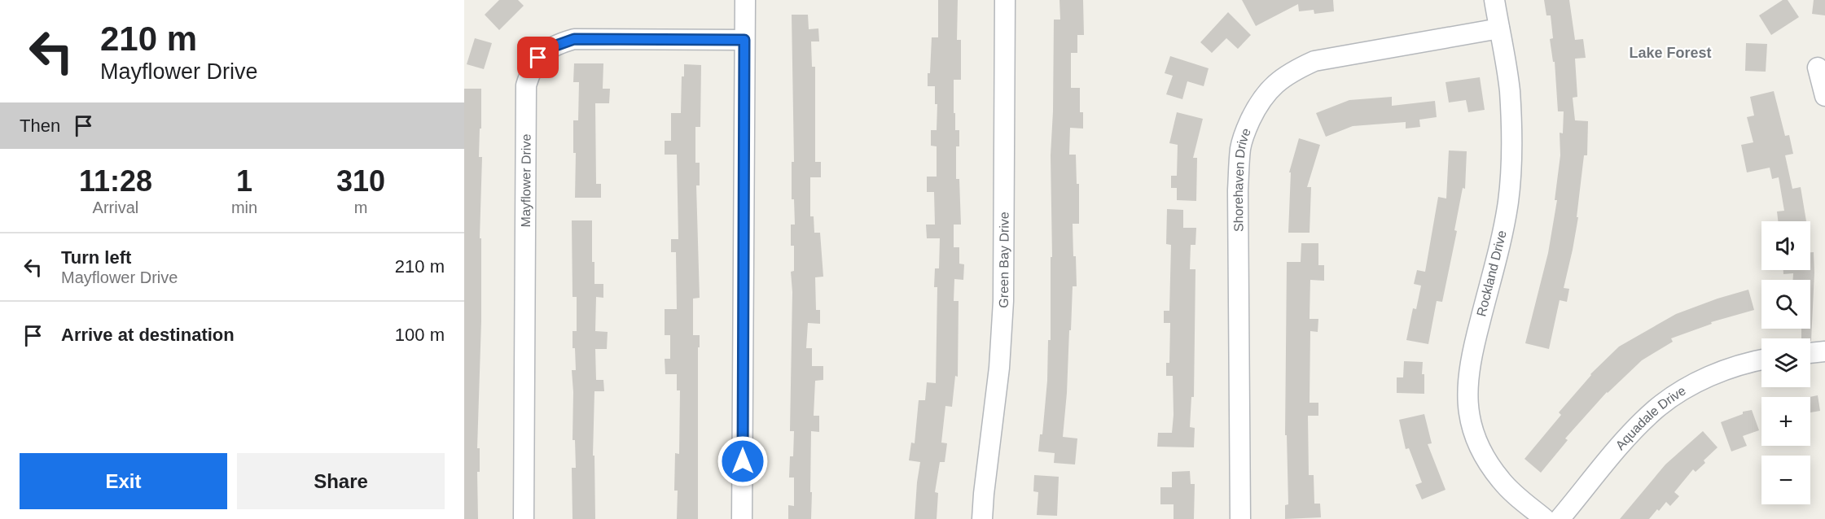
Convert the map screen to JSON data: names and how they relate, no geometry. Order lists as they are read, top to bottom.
{
  "streets": {
    "street": [
      "Shorehaven Drive",
      "Mayflower Drive",
      "Green Bay Drive",
      "Rockland Drive",
      "Aquadale Drive"
    ]
  },
  "crossings": [
    ["Shorehaven Drive", "Rockland Drive"]
  ],
  "districts": ["Lake Forest"],
  "page": {
    "turn": ["210 m", "Mayflower Drive"],
    "then": "Then",
    "eta": [
      "11:28",
      "Arrival",
      "1",
      "min",
      "310",
      "m"
    ],
    "map_buttons": ["+", "−"],
    "list": [
      {
        "name": "Turn left",
        "note": "Mayflower Drive",
        "value": "210 m"
      },
      {
        "name": "Arrive at destination",
        "value": "100 m"
      }
    ],
    "buttons": ["Exit", "Share"]
  }
}
